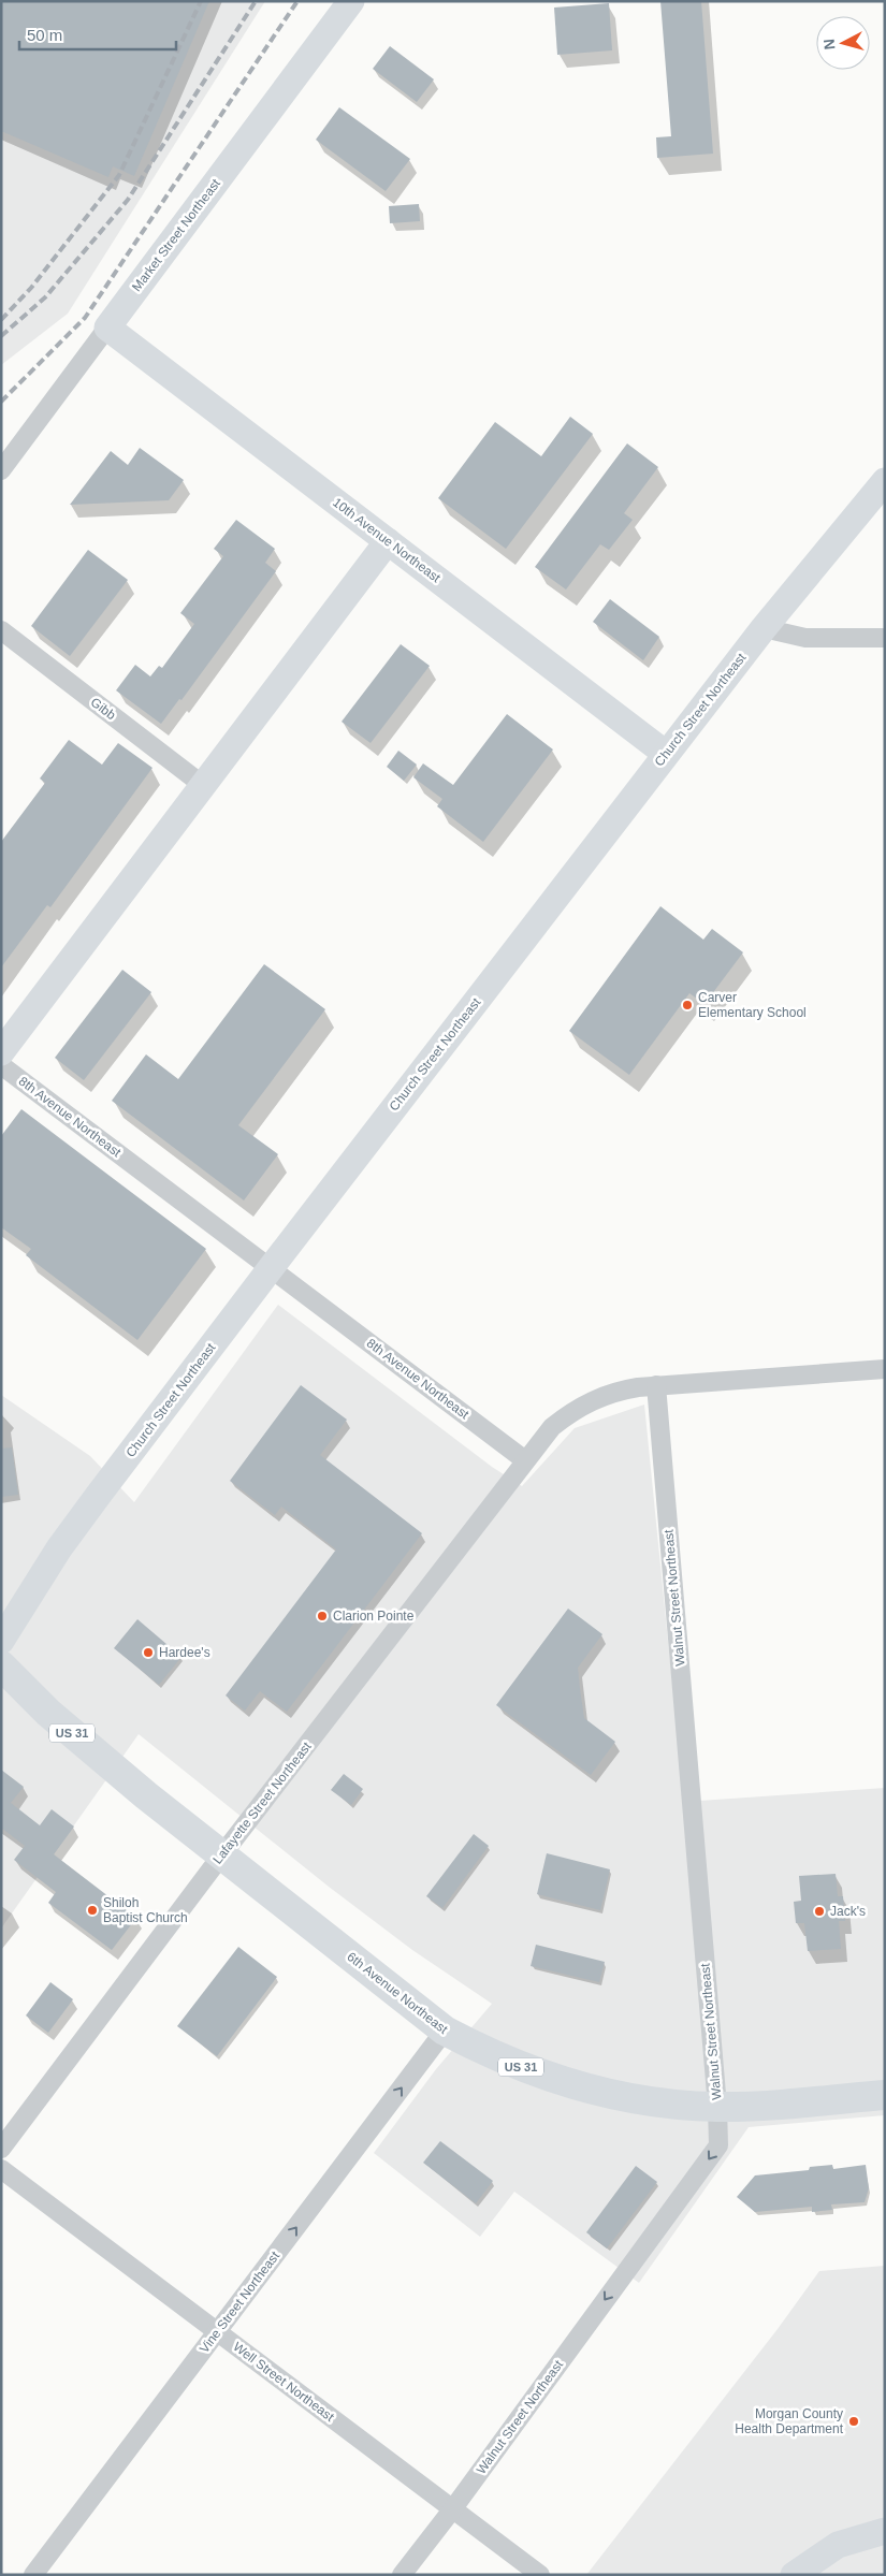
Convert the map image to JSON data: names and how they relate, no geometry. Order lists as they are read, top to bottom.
{
  "streets": {
    "main road": ["US 31", "6th Avenue Northeast"],
    "street": [
      "Market Street Northeast",
      "10th Avenue Northeast",
      "Gibb",
      "Church Street Northeast",
      "8th Avenue Northeast",
      "Walnut Street Northeast",
      "Lafayette Street Northeast",
      "Vine Street Northeast",
      "Well Street Northeast"
    ]
  },
  "crossings": [
    ["Market Street Northeast", "10th Avenue Northeast"],
    ["10th Avenue Northeast", "Church Street Northeast"],
    ["Church Street Northeast", "8th Avenue Northeast"],
    ["8th Avenue Northeast", "Lafayette Street Northeast"],
    ["Walnut Street Northeast", "6th Avenue Northeast"],
    ["Walnut Street Northeast", "Well Street Northeast"],
    ["Lafayette Street Northeast", "6th Avenue Northeast"],
    ["6th Avenue Northeast", "Vine Street Northeast"],
    ["Vine Street Northeast", "Well Street Northeast"]
  ],
  "one_way": ["Walnut Street Northeast", "Vine Street Northeast"],
  "places": [
    "Carver Elementary School",
    "Clarion Pointe",
    "Hardee's",
    "Shiloh Baptist Church",
    "Jack's",
    "Morgan County Health Department"
  ],
  "scale_bar": "50 m",
  "north": "left"
}
